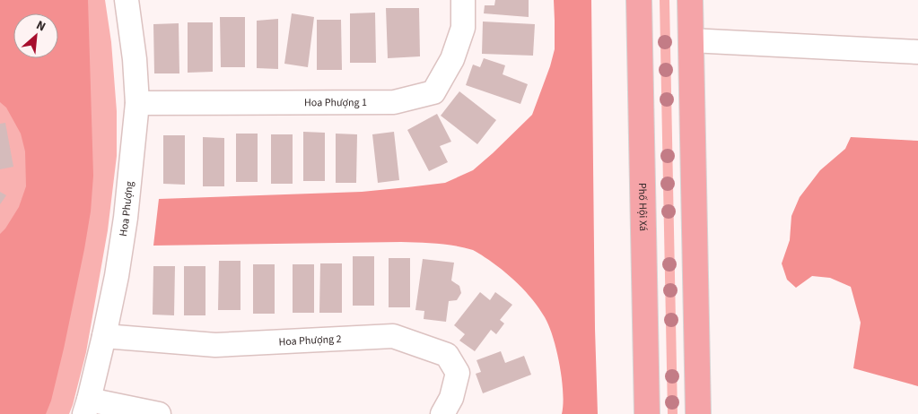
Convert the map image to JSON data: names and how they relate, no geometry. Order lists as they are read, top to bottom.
{
  "streets": {
    "main road": ["Phố Hội Xá"],
    "street": ["Hoa Phượng 1", "Hoa Phượng", "Hoa Phượng 2"]
  },
  "crossings": [
    ["Hoa Phượng 1", "Hoa Phượng"],
    ["Hoa Phượng", "Hoa Phượng 2"]
  ],
  "north": "top right"
}
